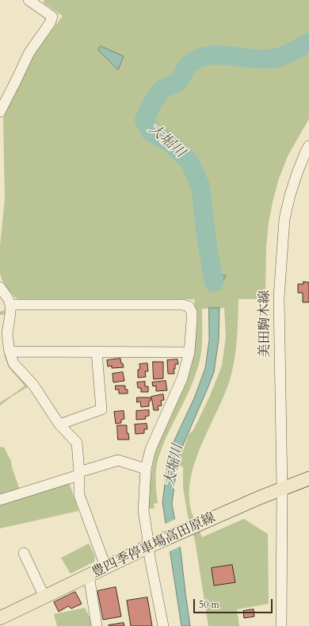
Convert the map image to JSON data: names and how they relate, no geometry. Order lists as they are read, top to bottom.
{
  "streets": {
    "main road": ["豊四季停車場高田原線"],
    "street": ["美田駒木線"]
  },
  "crossings": [
    ["美田駒木線", "豊四季停車場高田原線"]
  ],
  "water": ["大堀川"],
  "scale_bar": "50 m"
}
